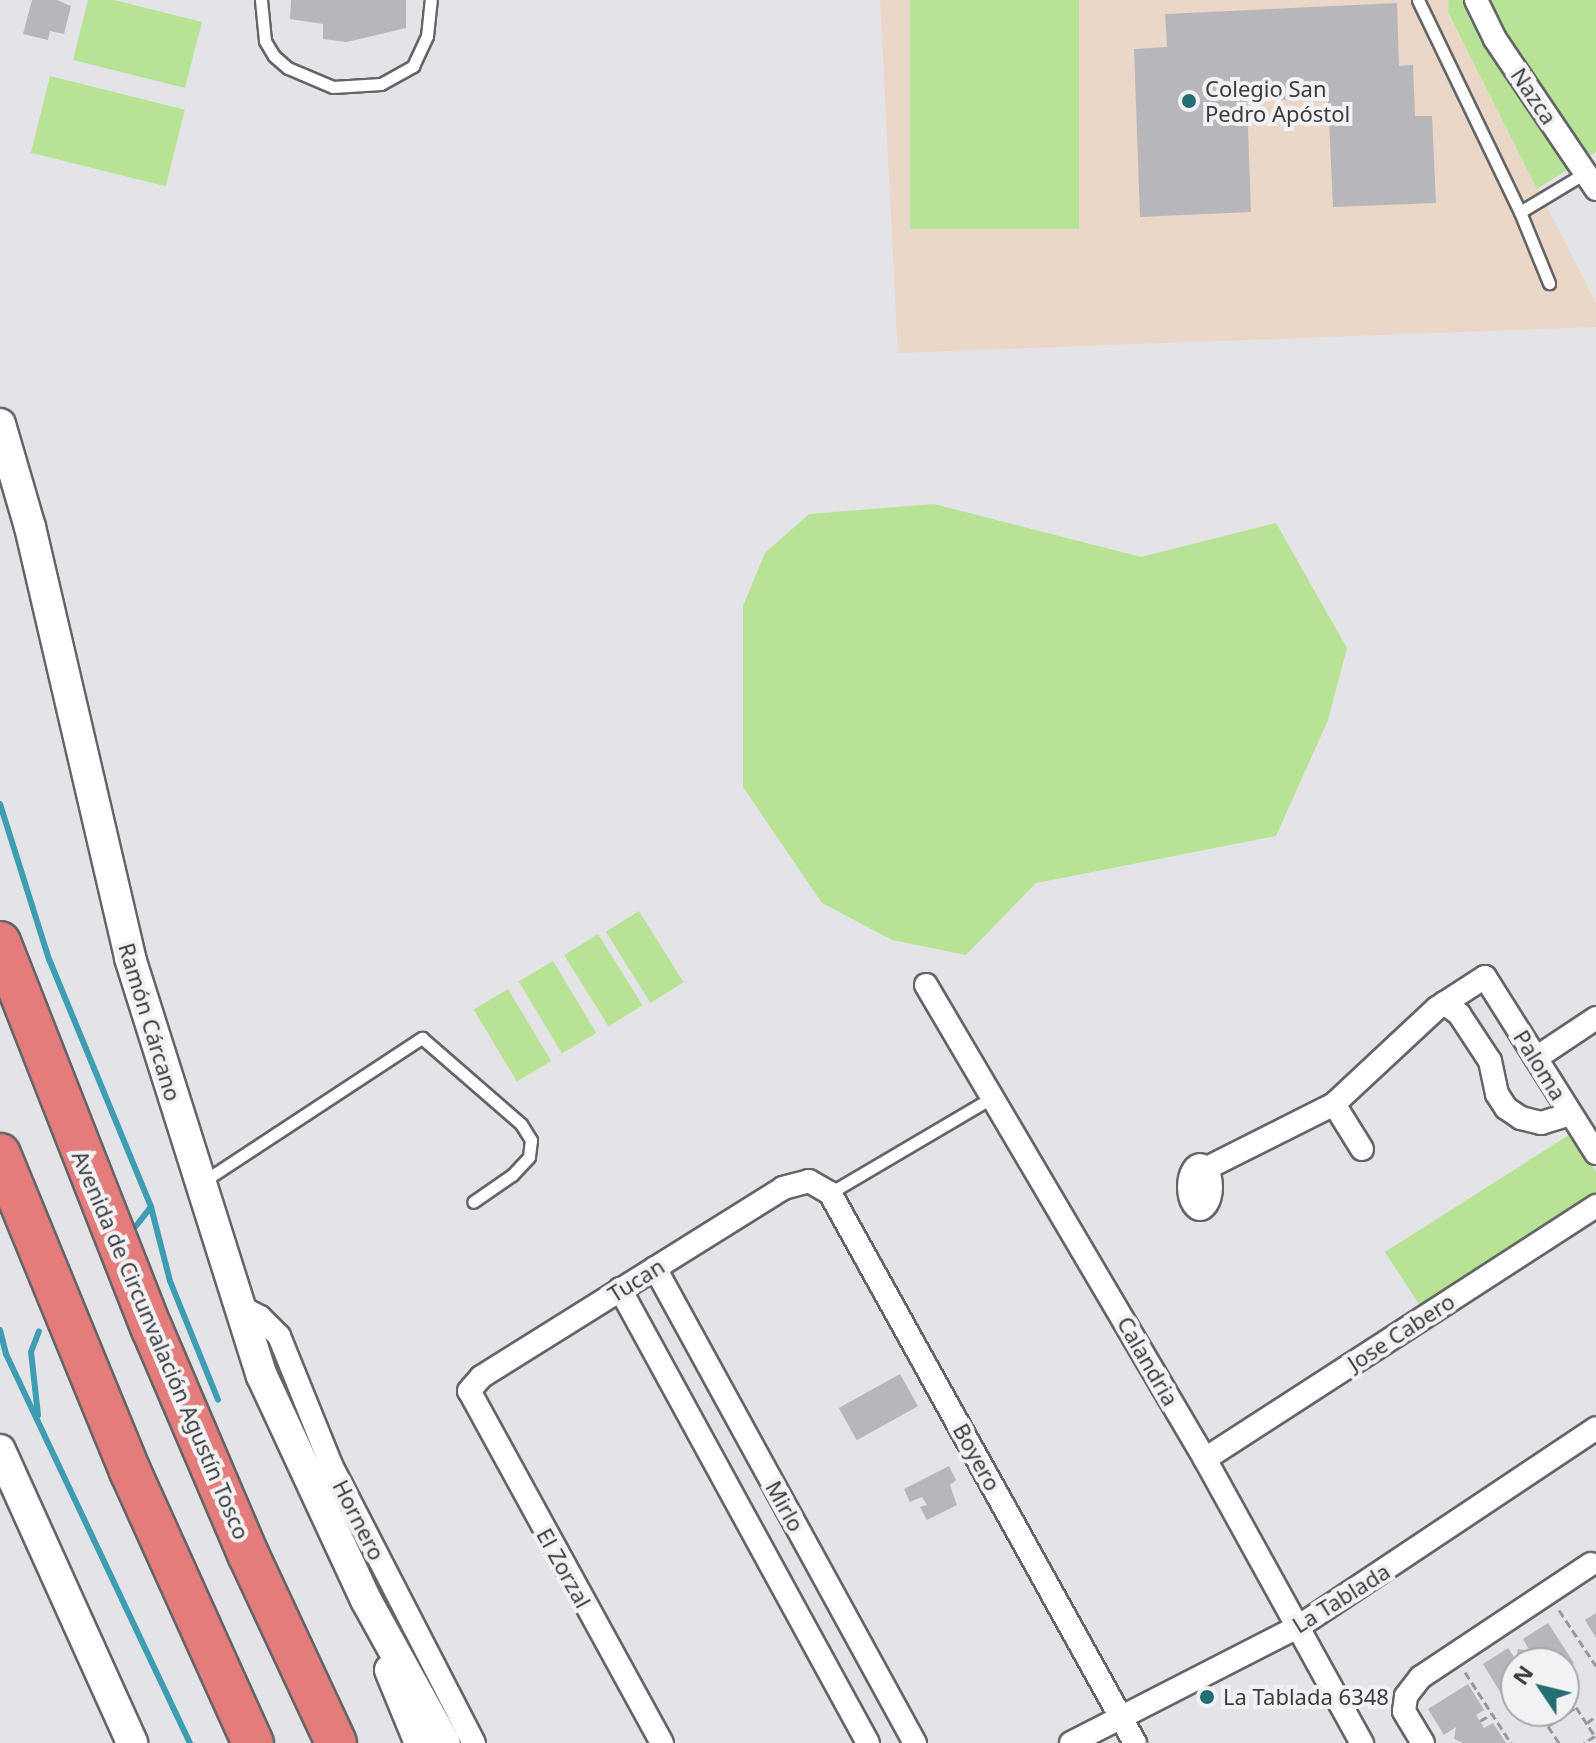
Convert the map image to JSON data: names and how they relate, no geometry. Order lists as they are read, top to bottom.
{
  "streets": {
    "highway": ["Avenida de Circunvalación Agustín Tosco"],
    "main road": ["Ramón Cárcano"],
    "street": [
      "Nazca",
      "Paloma",
      "Tucan",
      "Jose Cabero",
      "Calandria",
      "Boyero",
      "Mirlo",
      "Hornero",
      "El Zorzal",
      "La Tablada"
    ]
  },
  "crossings": [
    ["Ramón Cárcano", "Hornero"],
    ["Tucan", "Boyero"],
    ["Tucan", "Mirlo"],
    ["Tucan", "El Zorzal"],
    ["Jose Cabero", "Calandria"],
    ["Calandria", "La Tablada"],
    ["Boyero", "La Tablada"]
  ],
  "places": ["Colegio San Pedro Apóstol", "La Tablada 6348"],
  "north": "top left"
}
